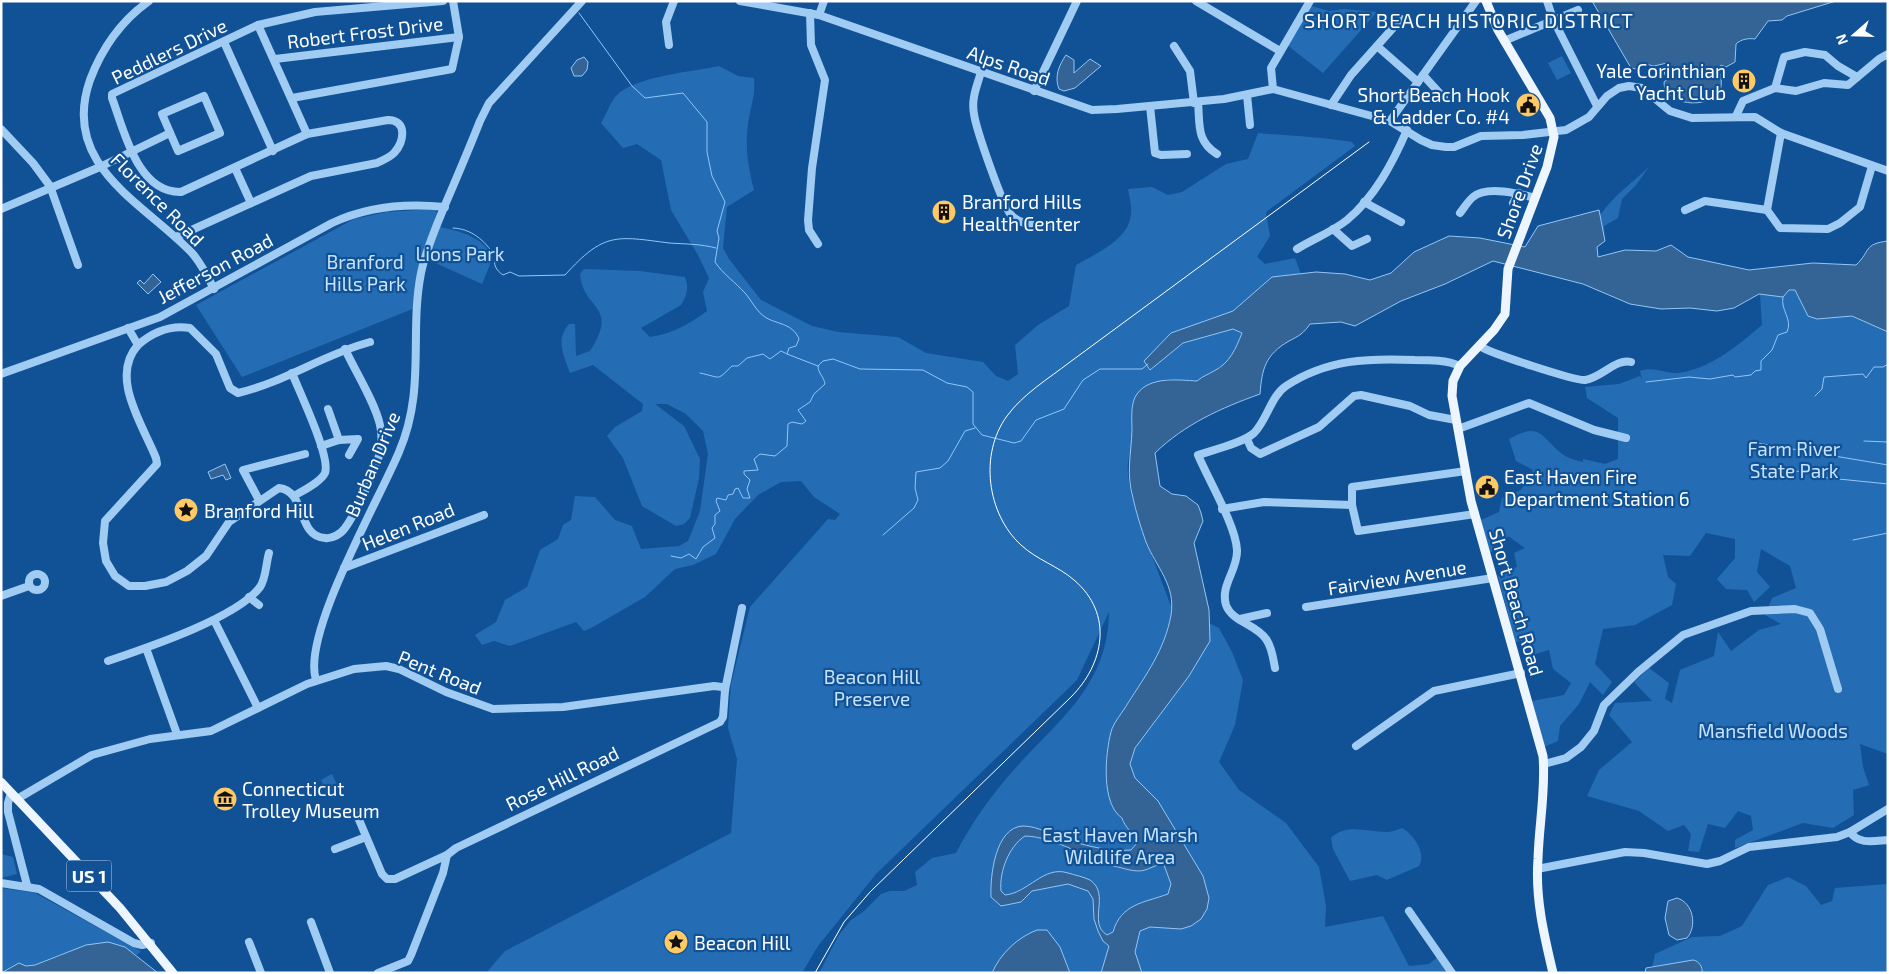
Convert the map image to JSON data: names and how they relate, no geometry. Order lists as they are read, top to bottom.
{
  "streets": {
    "main road": ["Shore Drive", "Short Beach Road", "US 1"],
    "street": [
      "Robert Frost Drive",
      "Peddlers Drive",
      "Alps Road",
      "Florence Road",
      "Jefferson Road",
      "Burban Drive",
      "Helen Road",
      "Fairview Avenue",
      "Pent Road",
      "Rose Hill Road"
    ]
  },
  "crossings": [
    ["Shore Drive", "Short Beach Road"],
    ["Florence Road", "Jefferson Road"],
    ["Jefferson Road", "Burban Drive"],
    ["Burban Drive", "Helen Road"],
    ["Burban Drive", "Pent Road"],
    ["Fairview Avenue", "Short Beach Road"],
    ["Pent Road", "Rose Hill Road"],
    ["Pent Road", "US 1"]
  ],
  "districts": ["SHORT BEACH HISTORIC DISTRICT"],
  "parks": [
    "Lions Park",
    "Branford Hills Park",
    "Farm River State Park",
    "Beacon Hill Preserve",
    "Mansfield Woods",
    "East Haven Marsh Wildlife Area"
  ],
  "places": {
    "building": ["Yale Corinthian Yacht Club", "Branford Hills Health Center"],
    "public building": ["Short Beach Hook & Ladder Co. #4", "East Haven Fire Department Station 6"],
    "place": ["Branford Hill", "Beacon Hill"],
    "museum": ["Connecticut Trolley Museum"]
  },
  "north": "left"
}
